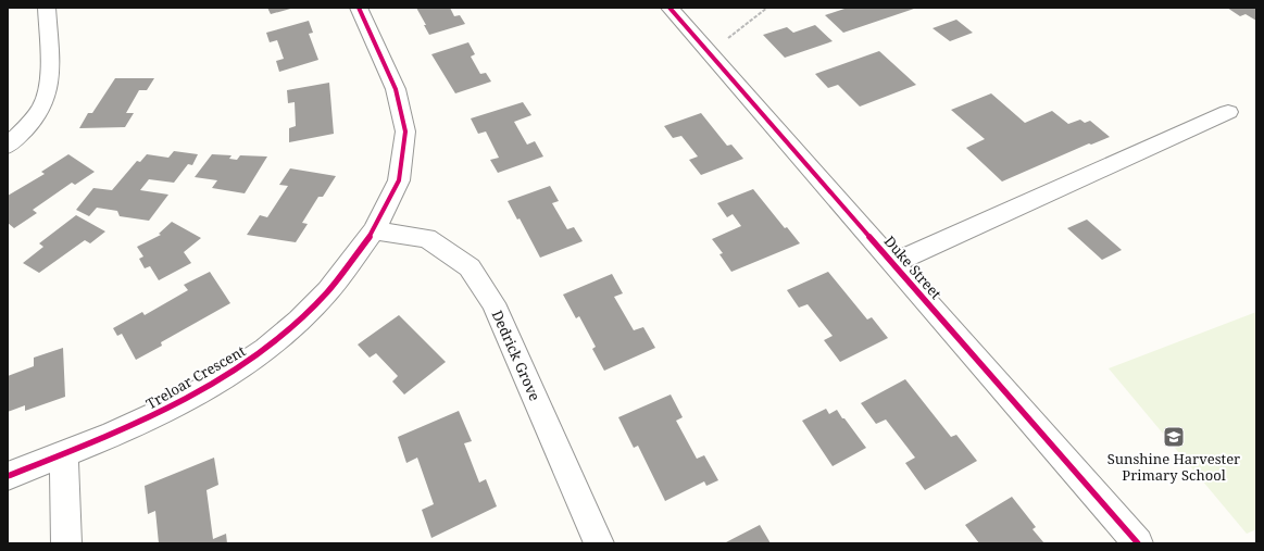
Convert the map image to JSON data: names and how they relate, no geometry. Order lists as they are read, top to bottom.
{
  "streets": {
    "street": ["Duke Street", "Dedrick Grove", "Treloar Crescent"]
  },
  "crossings": [
    ["Dedrick Grove", "Treloar Crescent"]
  ],
  "places": {
    "school or university": ["Sunshine Harvester Primary School"]
  }
}
